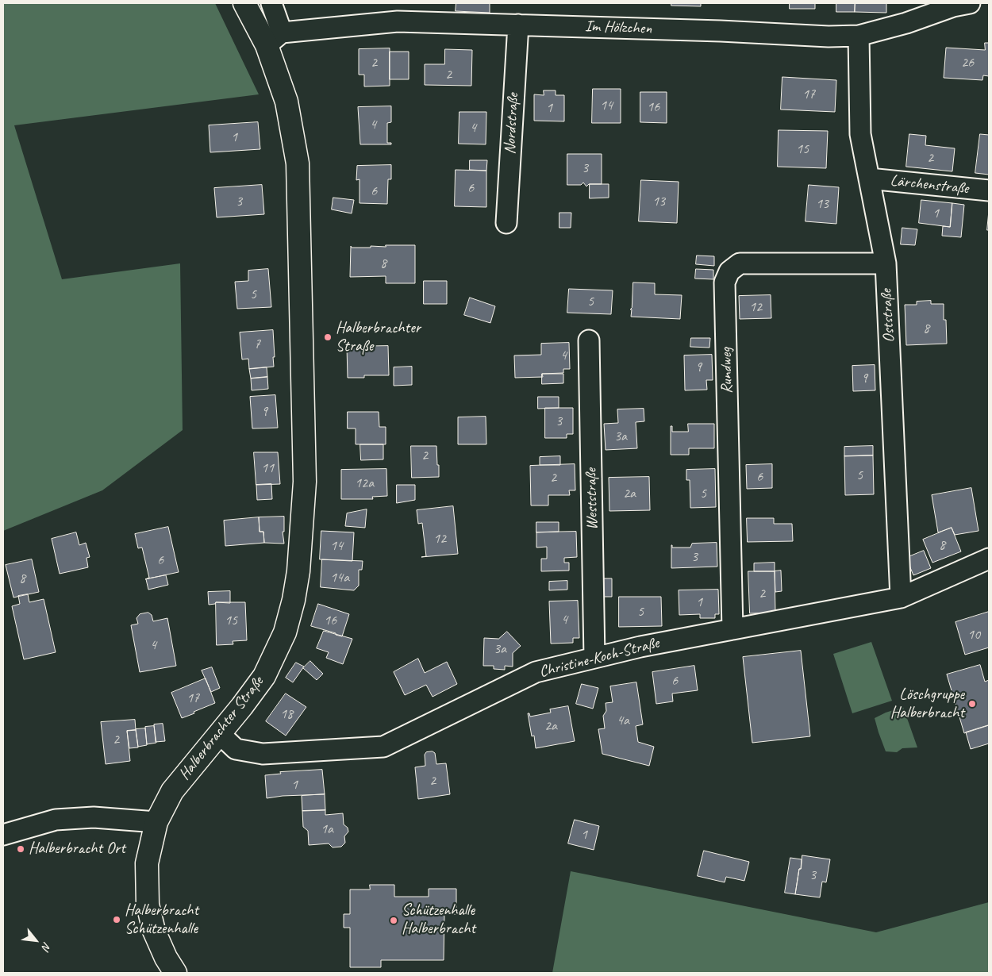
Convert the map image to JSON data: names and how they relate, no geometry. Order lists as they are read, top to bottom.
{
  "streets": {
    "main road": ["Halberbrachter Straße"],
    "street": [
      "Im Hölzchen",
      "Nordstraße",
      "Lärchenstraße",
      "Oststraße",
      "Rundweg",
      "Weststraße",
      "Christine-Koch-Straße"
    ]
  },
  "crossings": [
    ["Im Hölzchen", "Nordstraße"],
    ["Im Hölzchen", "Oststraße"],
    ["Im Hölzchen", "Halberbrachter Straße"],
    ["Lärchenstraße", "Oststraße"],
    ["Oststraße", "Rundweg"],
    ["Oststraße", "Christine-Koch-Straße"],
    ["Rundweg", "Christine-Koch-Straße"],
    ["Weststraße", "Christine-Koch-Straße"],
    ["Christine-Koch-Straße", "Halberbrachter Straße"]
  ],
  "places": [
    "Halberbrachter Straße",
    "Löschgruppe Halberbracht",
    "Halberbracht Ort",
    "Halberbracht Schützenhalle",
    "Schützenhalle Halberbracht"
  ],
  "house_numbers": [
    "2",
    "26",
    "2",
    "17",
    "14",
    "16",
    "1",
    "4",
    "4",
    "1",
    "15",
    "2",
    "3",
    "6",
    "6",
    "3",
    "13",
    "13",
    "1",
    "8",
    "5",
    "5",
    "12",
    "8",
    "7",
    "4",
    "9",
    "9",
    "9",
    "3",
    "3a",
    "2",
    "11",
    "5",
    "6",
    "2",
    "12a",
    "2a",
    "5",
    "12",
    "8",
    "14",
    "3",
    "6",
    "14a",
    "8",
    "2",
    "1",
    "5",
    "4",
    "15",
    "16",
    "10",
    "4",
    "3a",
    "6",
    "17",
    "18",
    "4a",
    "2a",
    "2",
    "2",
    "1",
    "1a",
    "1",
    "3"
  ],
  "north": "bottom right"
}
